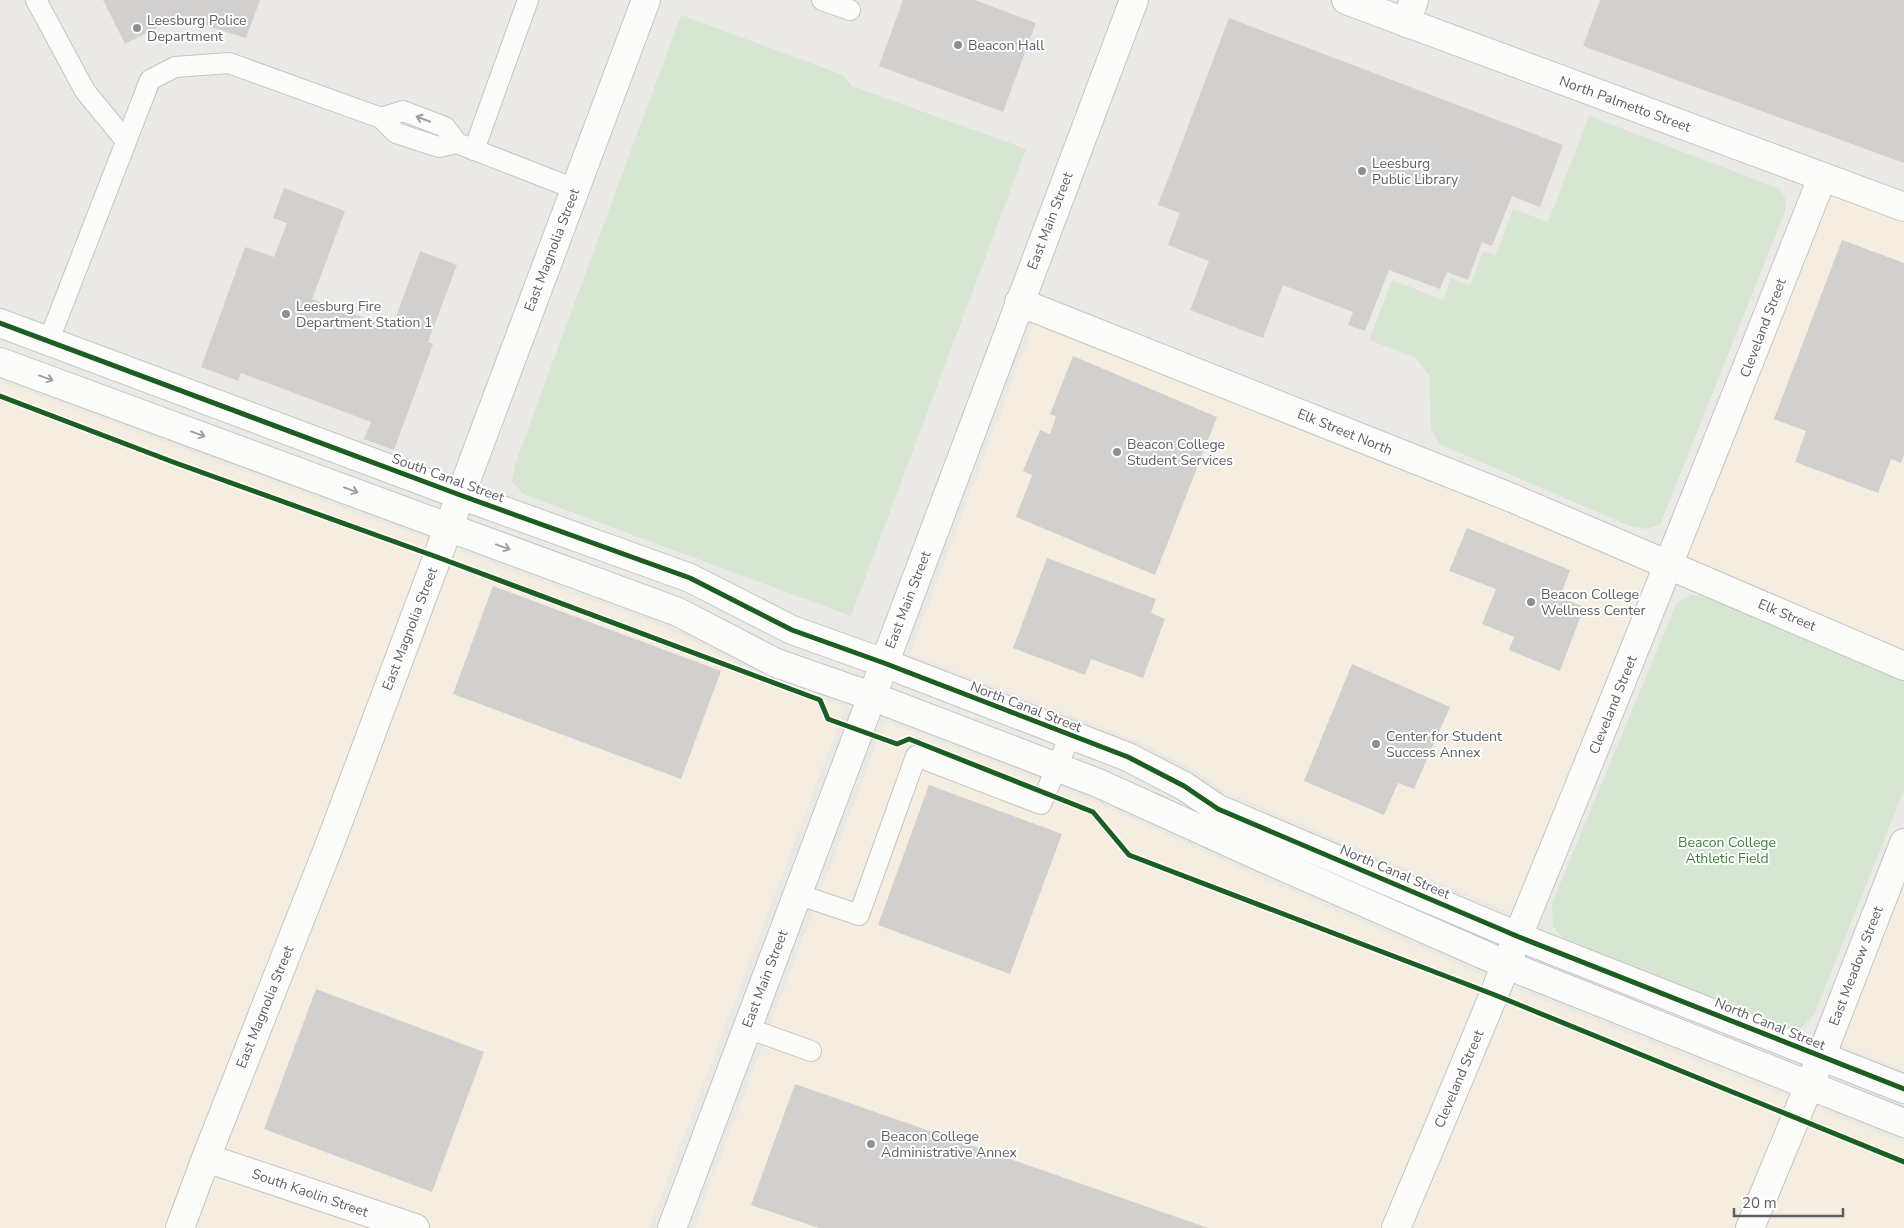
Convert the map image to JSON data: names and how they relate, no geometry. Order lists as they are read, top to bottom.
{
  "streets": {
    "street": [
      "North Palmetto Street",
      "East Main Street",
      "East Magnolia Street",
      "Cleveland Street",
      "Elk Street North",
      "South Canal Street",
      "Elk Street",
      "North Canal Street",
      "East Meadow Street",
      "South Kaolin Street"
    ]
  },
  "crossings": [
    ["North Palmetto Street", "Cleveland Street"],
    ["East Main Street", "Elk Street North"],
    ["East Main Street", "South Canal Street"],
    ["East Main Street", "North Canal Street"],
    ["East Magnolia Street", "South Canal Street"],
    ["East Magnolia Street", "South Kaolin Street"],
    ["Cleveland Street", "Elk Street North"],
    ["Cleveland Street", "Elk Street"],
    ["Cleveland Street", "North Canal Street"],
    ["Elk Street North", "Elk Street"],
    ["South Canal Street", "North Canal Street"],
    ["North Canal Street", "East Meadow Street"]
  ],
  "parks": ["Beacon College Athletic Field"],
  "places": [
    "Leesburg Police Department",
    "Beacon Hall",
    "Leesburg Public Library",
    "Leesburg Fire Department Station 1",
    "Beacon College Student Services",
    "Beacon College Wellness Center",
    "Center for Student Success Annex",
    "Beacon College Administrative Annex"
  ],
  "scale_bar": "20 m"
}
